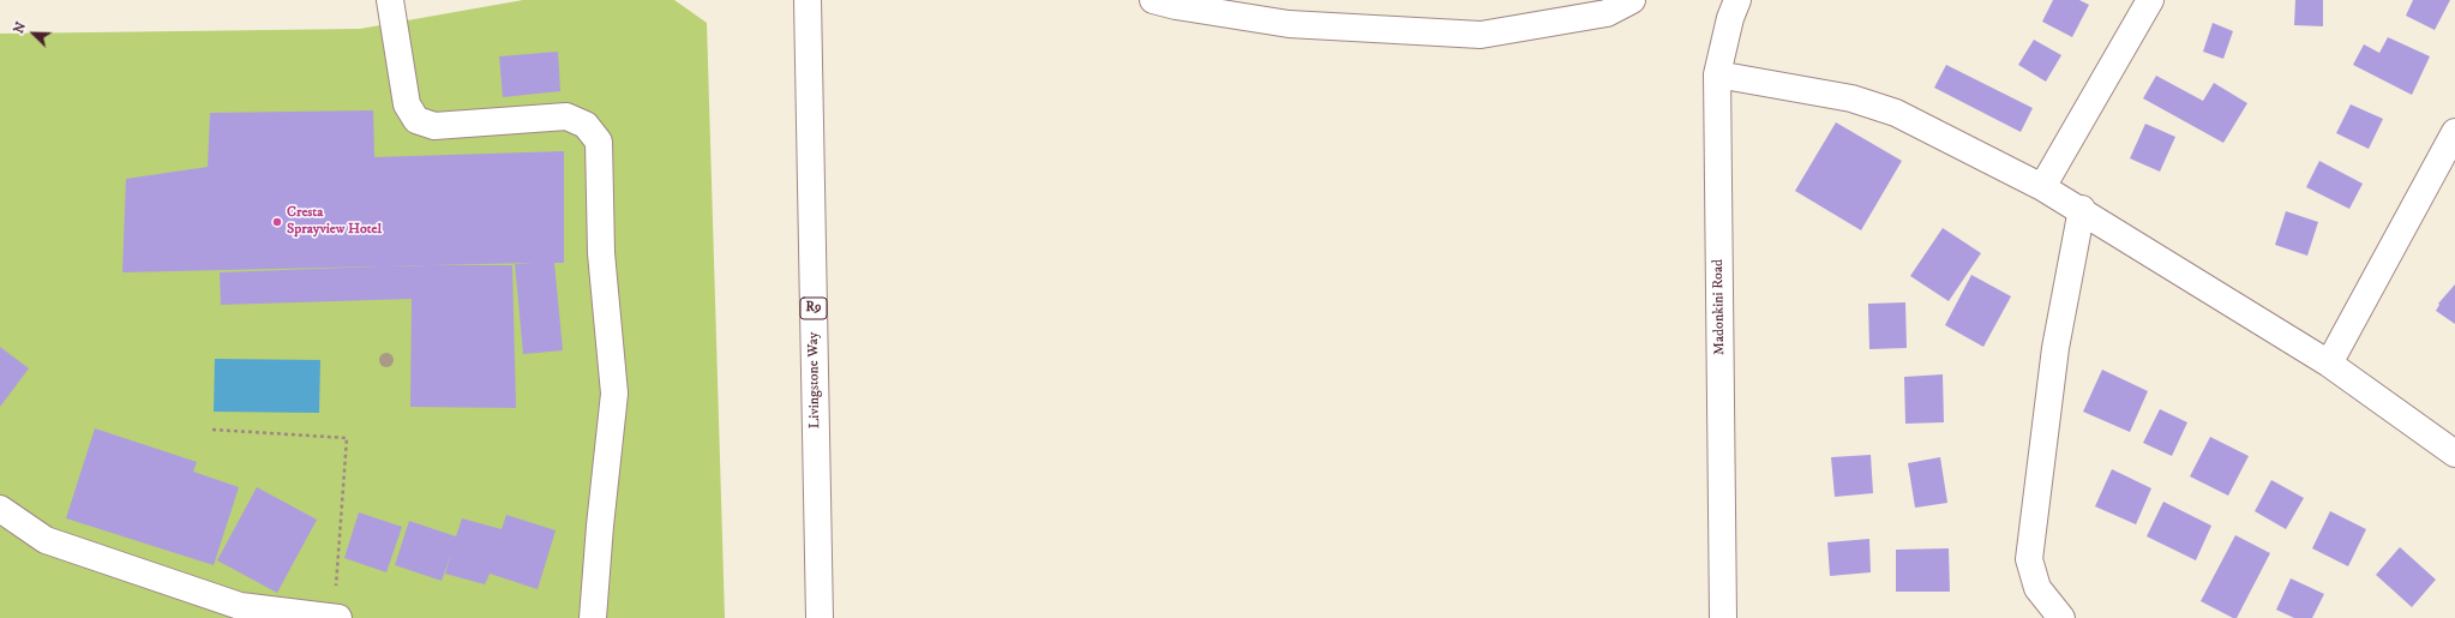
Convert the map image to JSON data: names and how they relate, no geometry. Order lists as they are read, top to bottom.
{
  "streets": {
    "main road": ["Madonkini Road", "R9", "Livingstone Way"]
  },
  "places": ["Cresta Sprayview Hotel"],
  "north": "top left"
}
